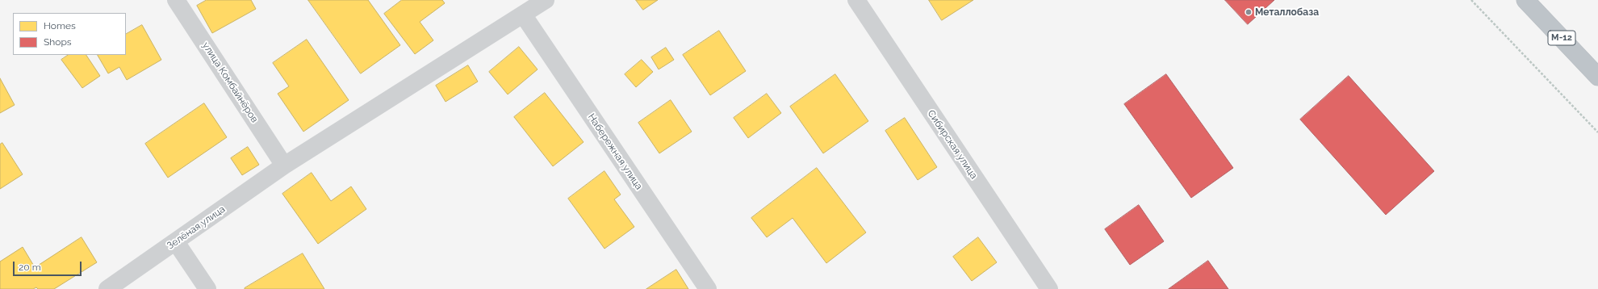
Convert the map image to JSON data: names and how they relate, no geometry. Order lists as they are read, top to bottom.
{
  "streets": {
    "highway": ["М-12"],
    "street": [
      "улица Комбайнёров",
      "Сибирская улица",
      "Набережная улица",
      "Зелёная улица"
    ]
  },
  "crossings": [
    ["улица Комбайнёров", "Зелёная улица"],
    ["Набережная улица", "Зелёная улица"]
  ],
  "places": ["Металлобаза"],
  "legend": ["Homes", "Shops"],
  "scale_bar": "20 m"
}
